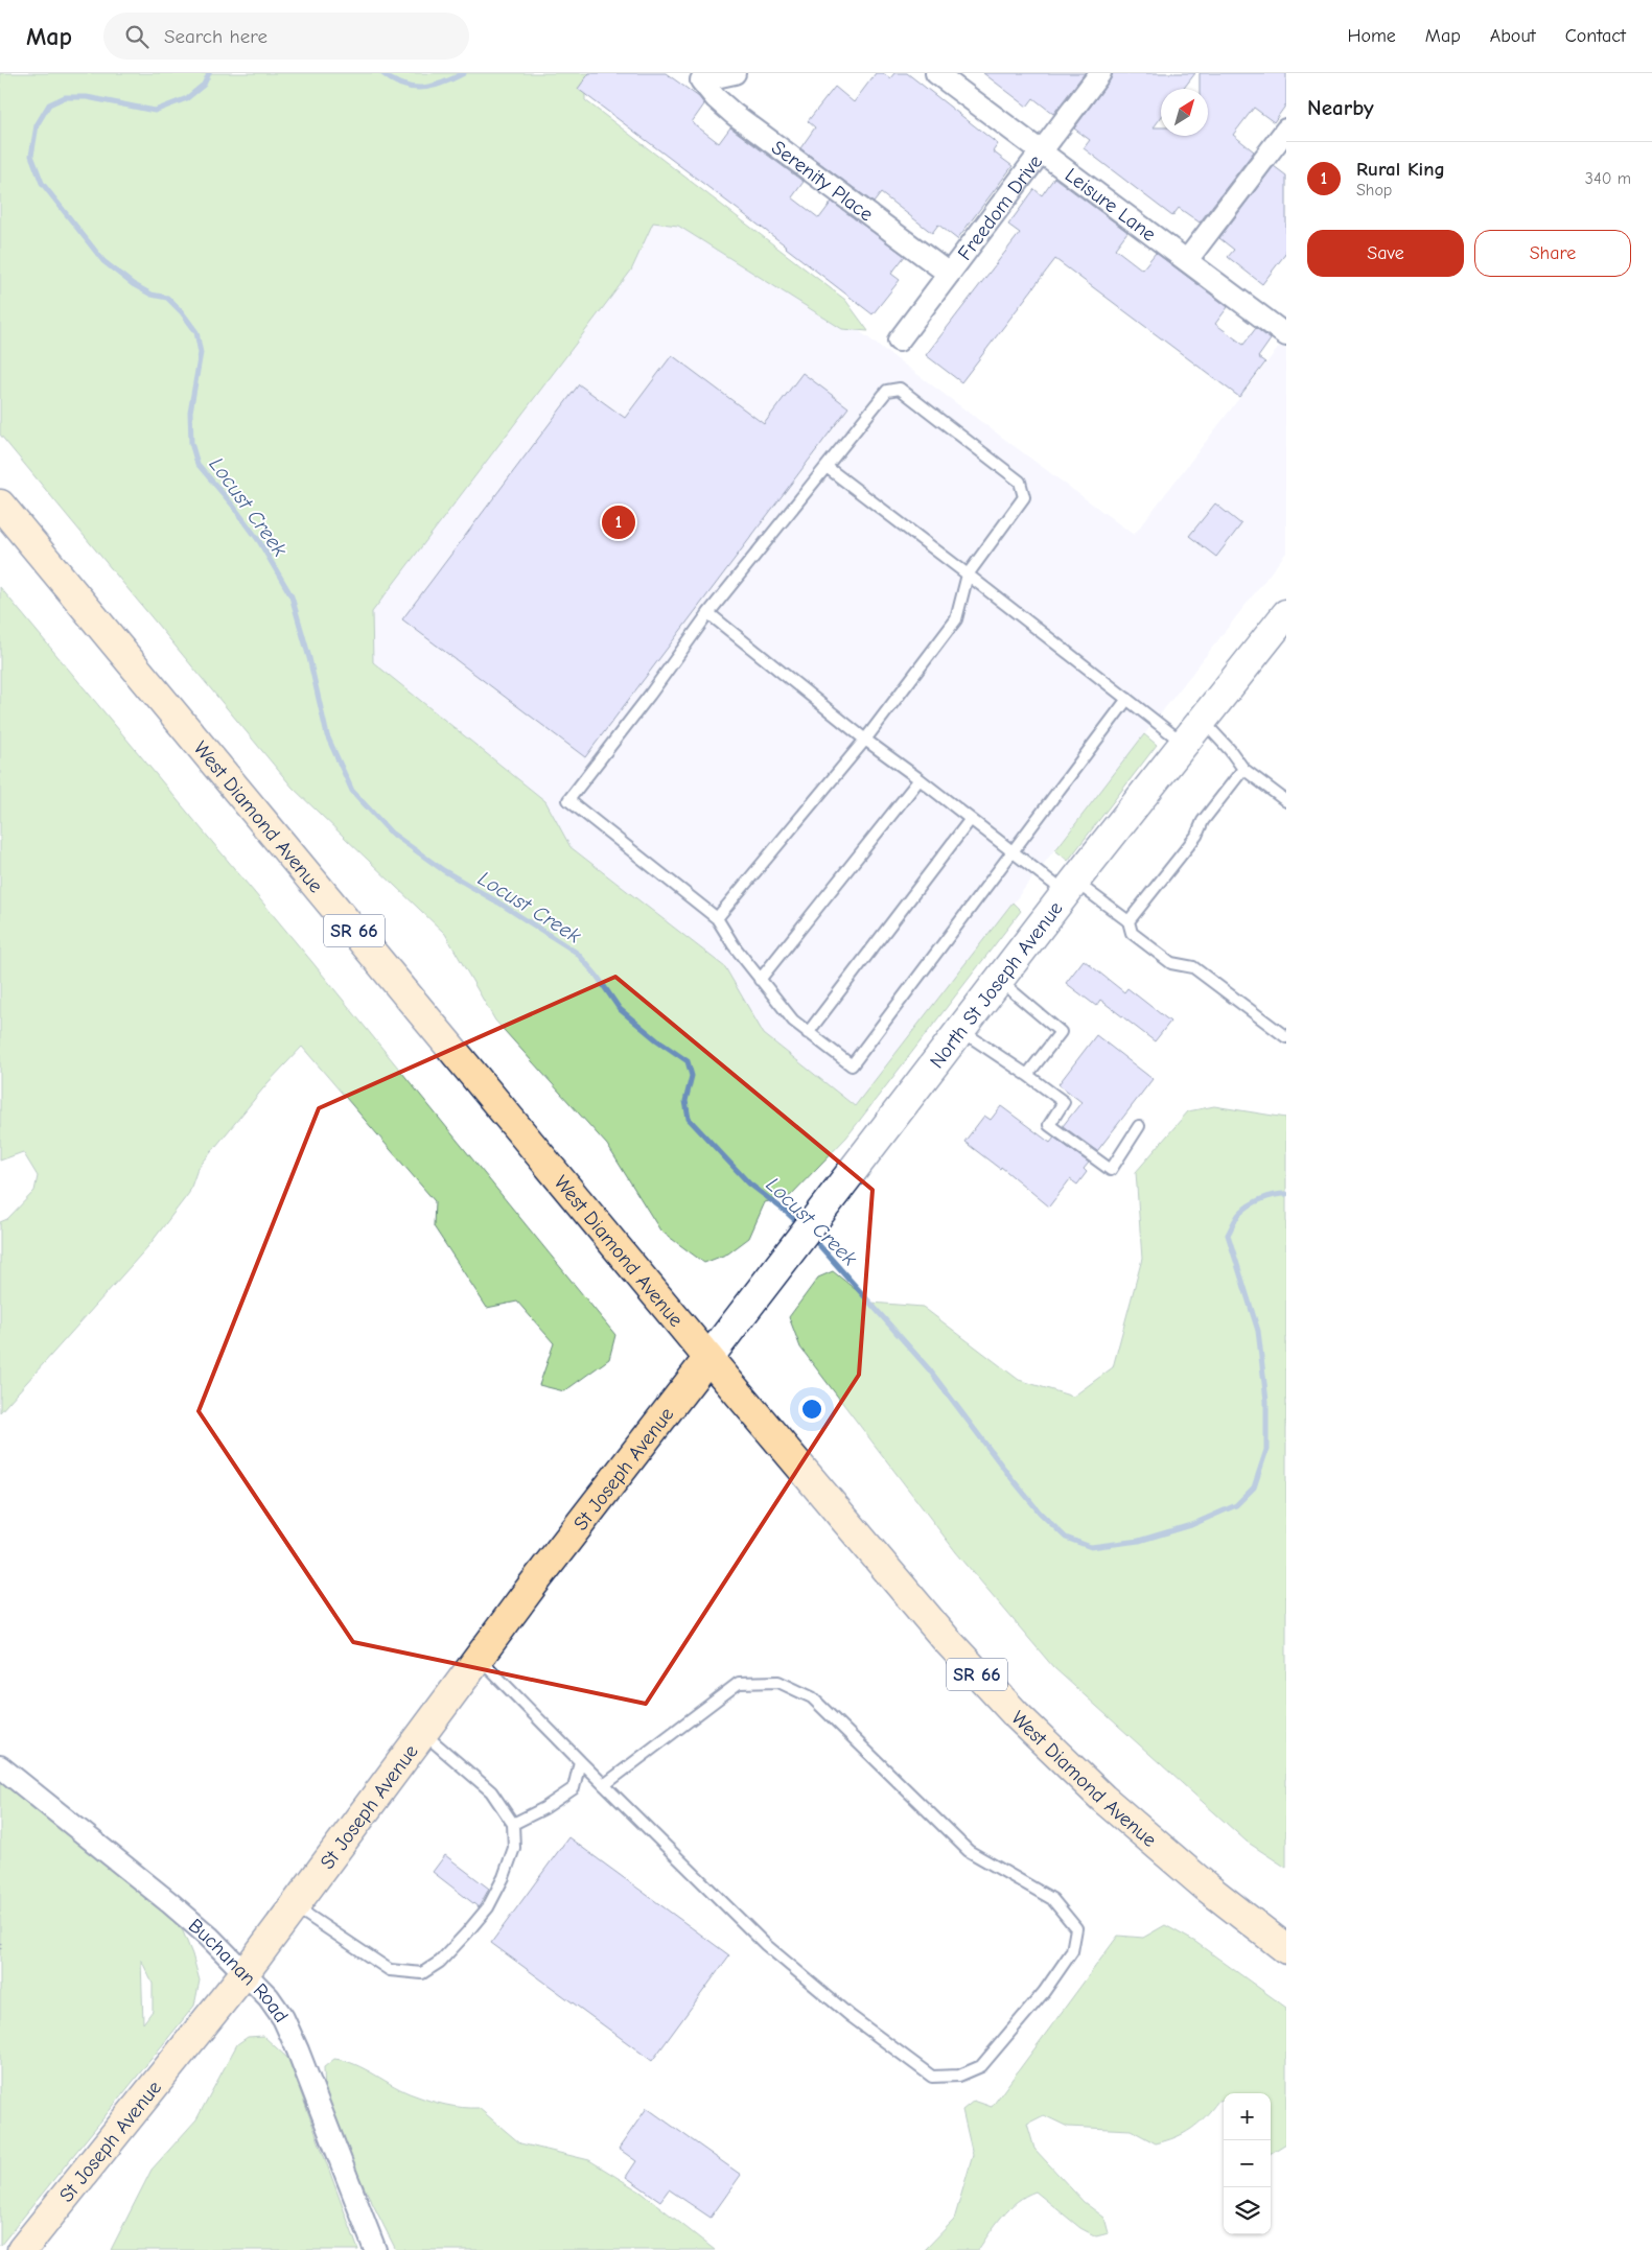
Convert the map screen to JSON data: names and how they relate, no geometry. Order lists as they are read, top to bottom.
{
  "streets": {
    "main road": [
      "West Diamond Avenue",
      "SR 66",
      "North St Joseph Avenue",
      "St Joseph Avenue"
    ],
    "street": [
      "Serenity Place",
      "Leisure Lane",
      "Freedom Drive",
      "Buchanan Road"
    ]
  },
  "crossings": [
    ["Serenity Place", "Freedom Drive"],
    ["Leisure Lane", "Freedom Drive"],
    ["West Diamond Avenue", "North St Joseph Avenue"],
    ["West Diamond Avenue", "St Joseph Avenue"],
    ["North St Joseph Avenue", "St Joseph Avenue"],
    ["St Joseph Avenue", "Buchanan Road"]
  ],
  "water": ["Locust Creek"],
  "north": "top right",
  "page": {
    "header": "Map",
    "search": "Search here",
    "nav": [
      "Home",
      "Map",
      "About",
      "Contact"
    ],
    "heading": "Nearby",
    "list": [
      {
        "mark": "1",
        "name": "Rural King",
        "note": "Shop",
        "value": "340 m"
      }
    ],
    "buttons": ["Save", "Share"],
    "pins": "1",
    "map_buttons": ["+", "−"]
  }
}
